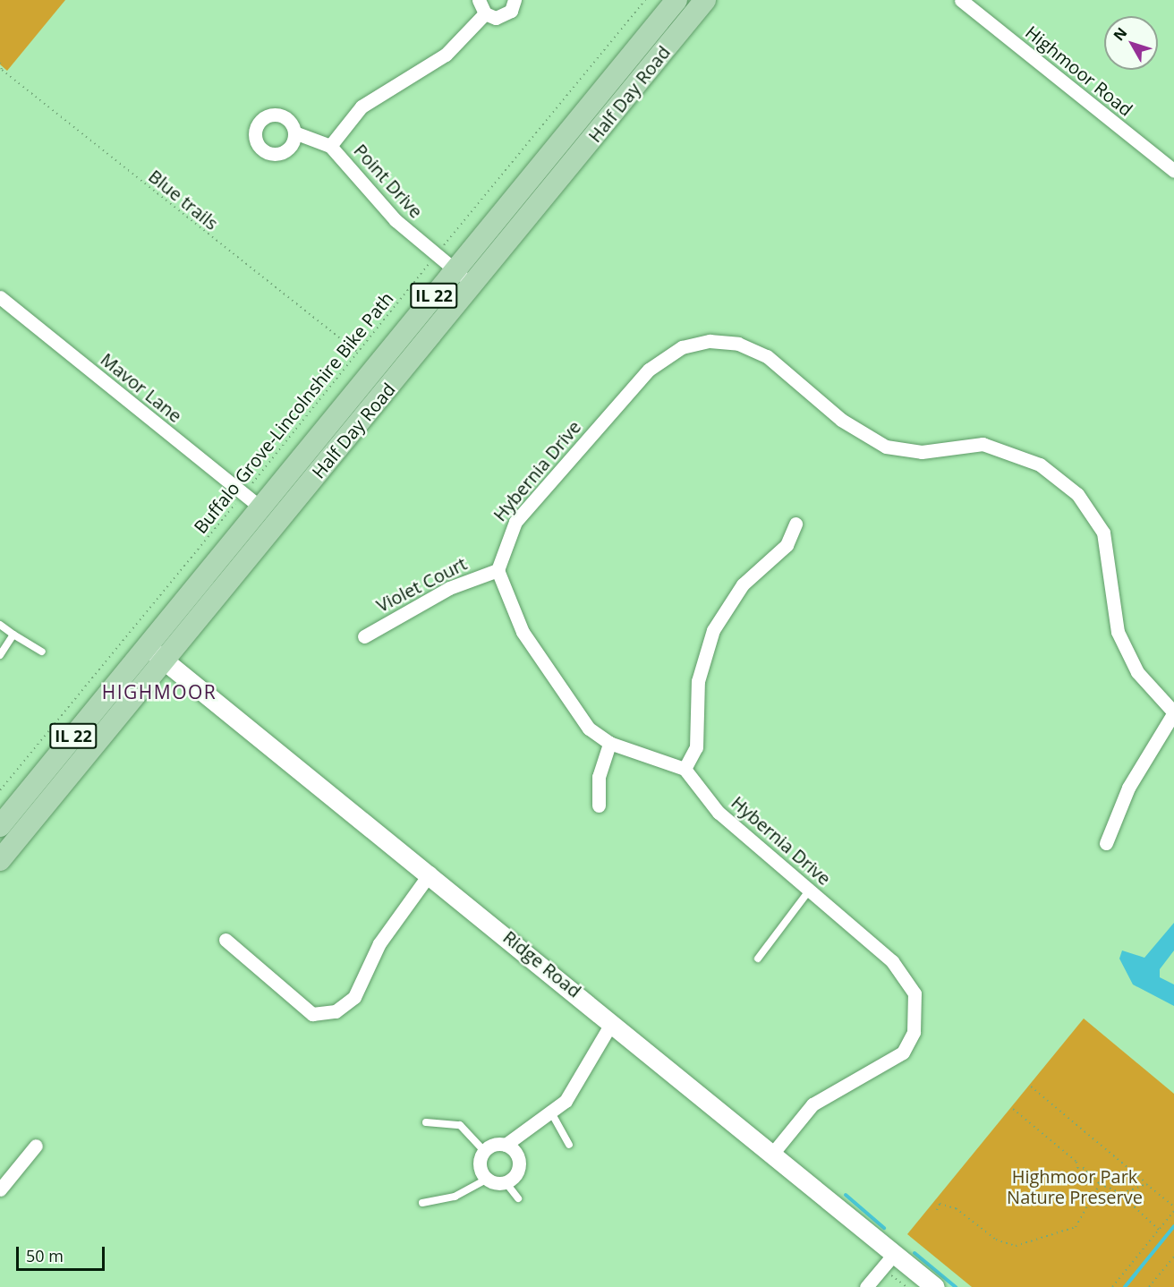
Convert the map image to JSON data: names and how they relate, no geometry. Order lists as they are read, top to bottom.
{
  "streets": {
    "main road": ["Half Day Road", "IL 22"],
    "street": [
      "Highmoor Road",
      "Point Drive",
      "Mavor Lane",
      "Hybernia Drive",
      "Violet Court",
      "Ridge Road"
    ],
    "path": ["Blue trails", "Buffalo Grove-Lincolnshire Bike Path"]
  },
  "crossings": [
    ["Half Day Road", "Point Drive"],
    ["Half Day Road", "Mavor Lane"],
    ["Half Day Road", "Buffalo Grove-Lincolnshire Bike Path"],
    ["Half Day Road", "Ridge Road"],
    ["Point Drive", "Buffalo Grove-Lincolnshire Bike Path"],
    ["Blue trails", "Buffalo Grove-Lincolnshire Bike Path"],
    ["Mavor Lane", "Buffalo Grove-Lincolnshire Bike Path"],
    ["Hybernia Drive", "Violet Court"],
    ["Hybernia Drive", "Ridge Road"]
  ],
  "districts": ["HIGHMOOR"],
  "parks": ["Highmoor Park Nature Preserve"],
  "scale_bar": "50 m",
  "north": "top left"
}
